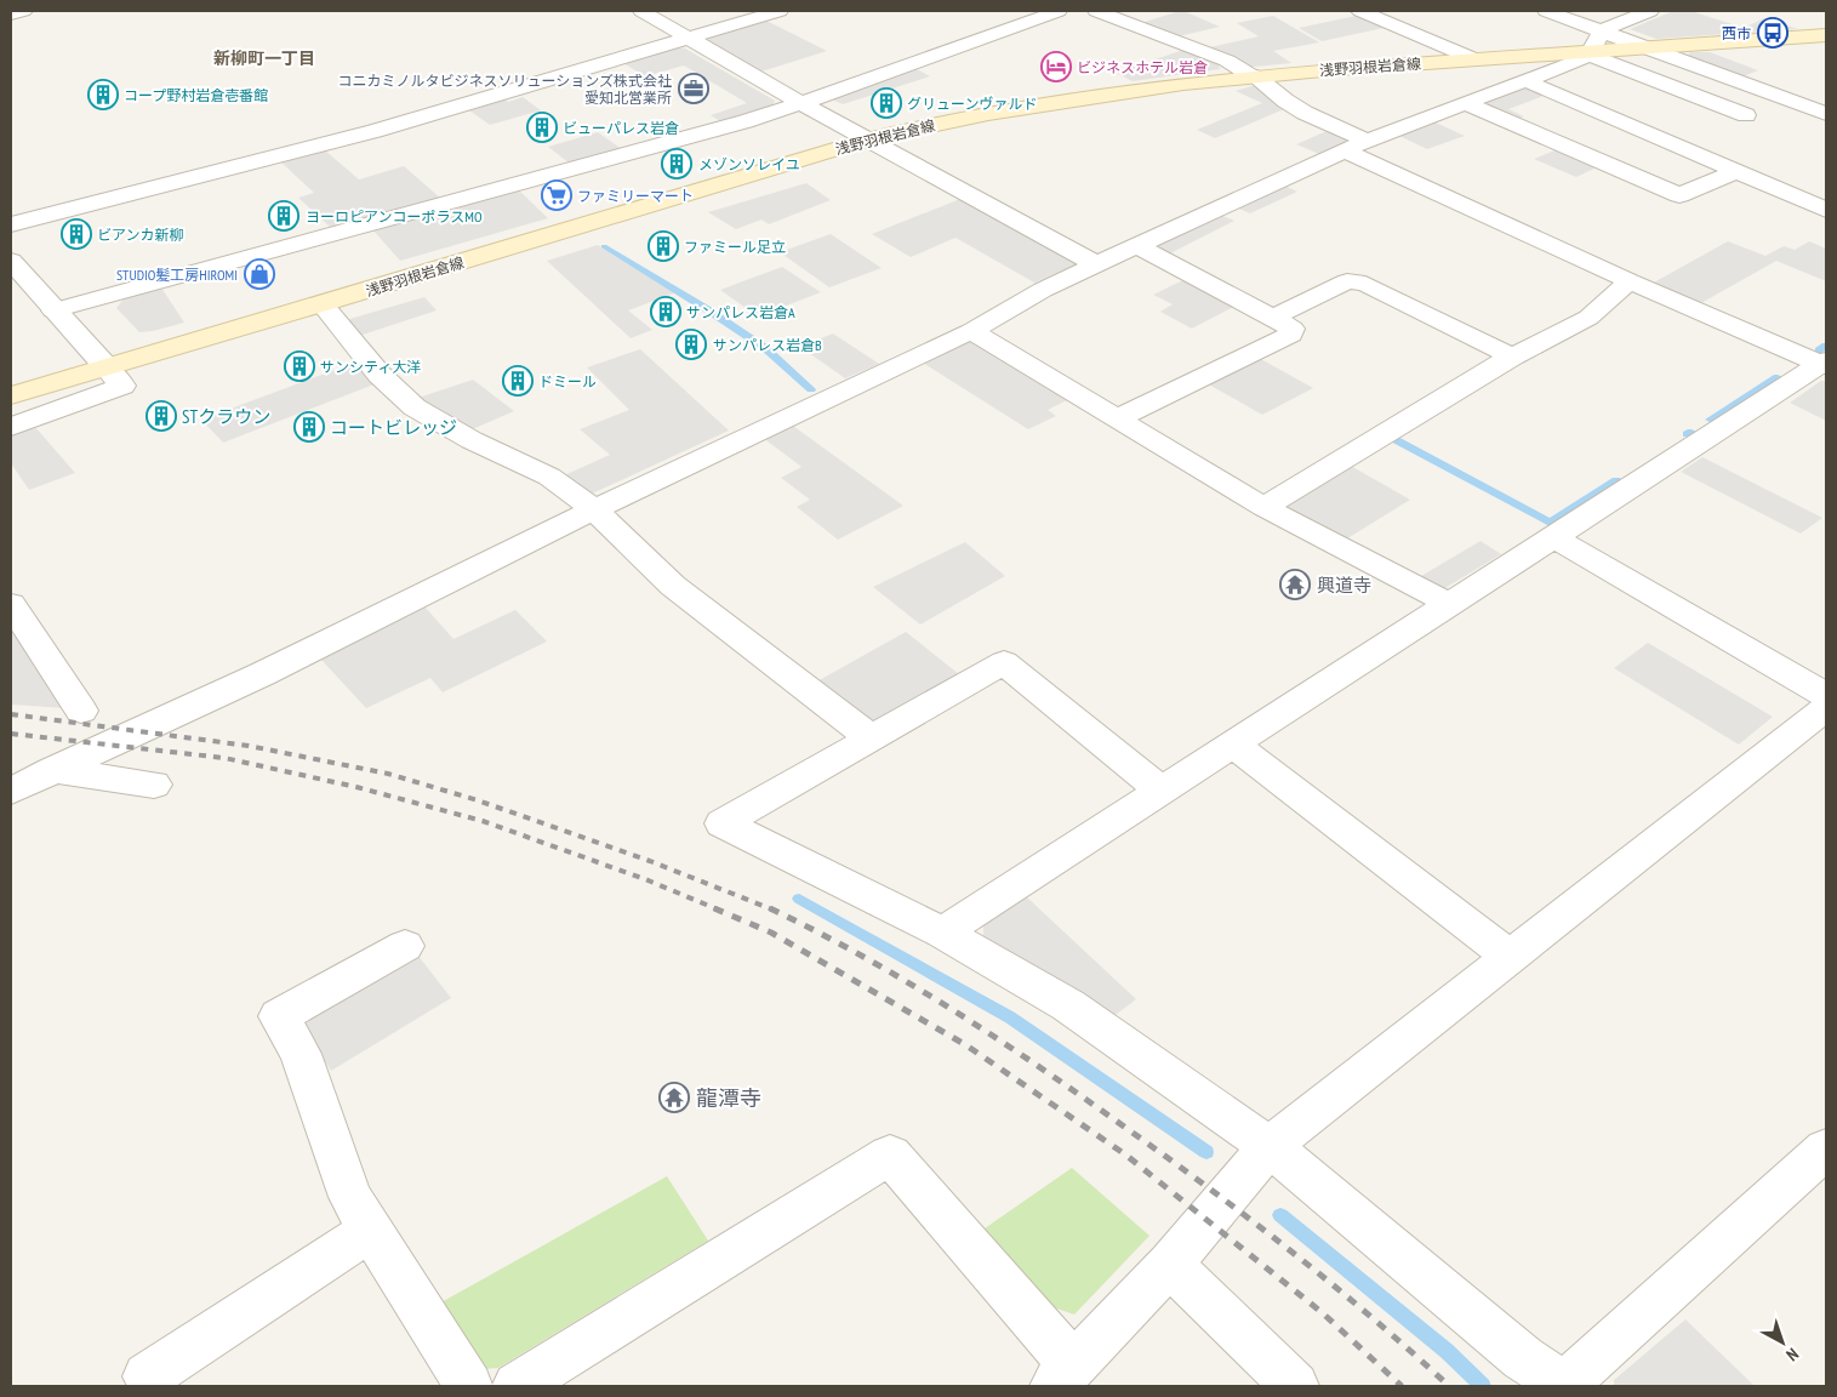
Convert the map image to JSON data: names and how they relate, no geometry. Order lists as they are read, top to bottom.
{
  "streets": {
    "main road": ["浅野羽根岩倉線"]
  },
  "districts": ["新柳町一丁目"],
  "places": {
    "bus stop": ["西市"],
    "hotel": ["ビジネスホテル岩倉"],
    "office": ["コニカミノルタビジネスソリューションズ株式会社 愛知北営業所"],
    "building": [
      "コープ野村岩倉壱番館",
      "グリューンヴァルド",
      "ビューパレス岩倉",
      "メゾンソレイユ",
      "ヨーロピアンコーポラスMO",
      "ビアンカ新柳",
      "ファミール足立",
      "サンパレス岩倉A",
      "サンパレス岩倉B",
      "サンシティ大洋",
      "ドミール",
      "STクラウン",
      "コートビレッジ"
    ],
    "supermarket": ["ファミリーマート"],
    "shop": ["STUDIO髪工房HIROMI"],
    "temple": ["興道寺", "龍潭寺"]
  },
  "north": "bottom right"
}
